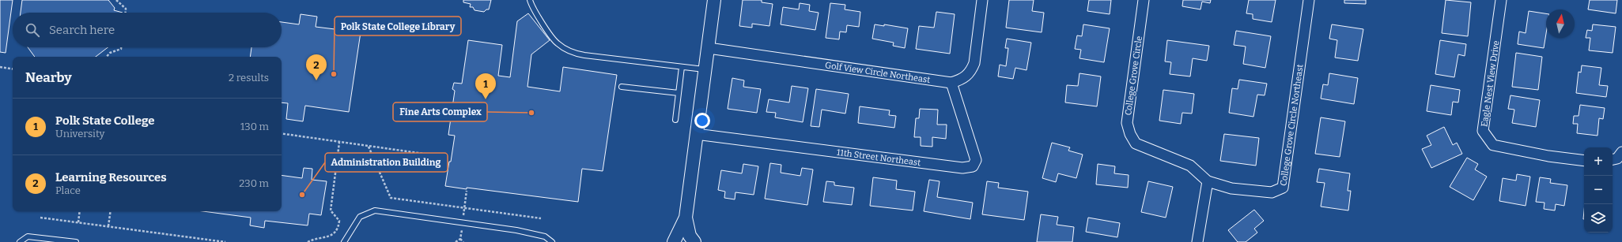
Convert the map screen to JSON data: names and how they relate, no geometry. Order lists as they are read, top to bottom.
{
  "streets": {
    "street": [
      "Golf View Circle Northeast",
      "College Grove Circle",
      "Eagle Nest View Drive",
      "College Grove Circle Northeast",
      "11th Street Northeast"
    ]
  },
  "crossings": [
    ["Golf View Circle Northeast", "11th Street Northeast"],
    ["College Grove Circle", "College Grove Circle Northeast"]
  ],
  "places": ["Polk State College Library", "Fine Arts Complex", "Administration Building"],
  "north": "top",
  "page": {
    "search": "Search here",
    "pins": ["2", "1"],
    "heading": ["Nearby", "2 results"],
    "list": [
      {
        "mark": "1",
        "name": "Polk State College",
        "note": "University",
        "value": "130 m"
      },
      {
        "mark": "2",
        "name": "Learning Resources",
        "note": "Place",
        "value": "230 m"
      }
    ],
    "map_buttons": ["+", "−"]
  }
}
